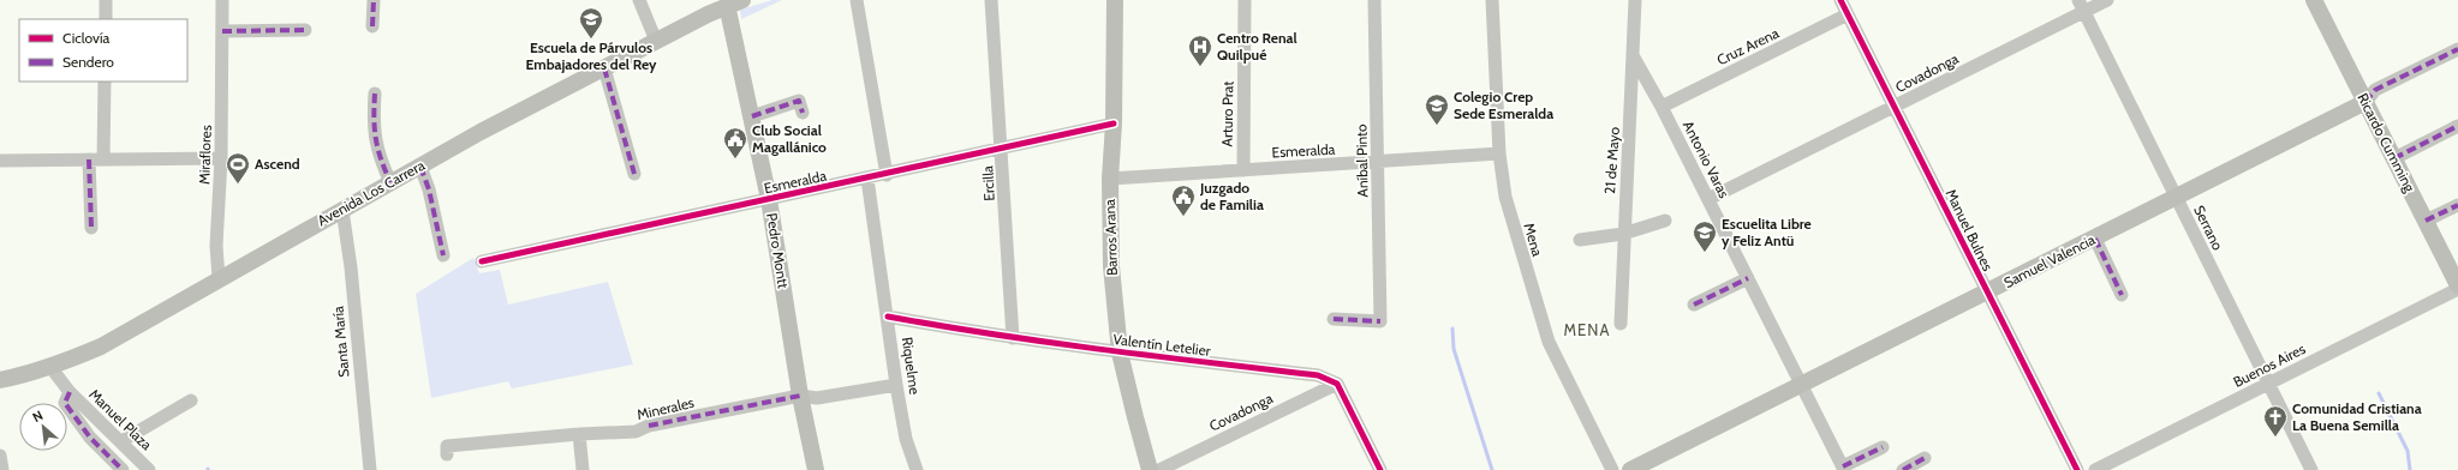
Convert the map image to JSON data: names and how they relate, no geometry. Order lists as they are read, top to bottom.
{
  "streets": {
    "main road": [
      "Ricardo Cumming",
      "Avenida Los Carrera",
      "Barros Arana",
      "Pedro Montt",
      "Samuel Valencia"
    ],
    "street": [
      "Cruz Arena",
      "Covadonga",
      "Arturo Prat",
      "Esmeralda",
      "Miraflores",
      "Antonio Varas",
      "Aníbal Pinto",
      "21 de Mayo",
      "Ercilla",
      "Serrano",
      "Manuel Bulnes",
      "Mena",
      "Santa María",
      "Valentín Letelier",
      "Riquelme",
      "Buenos Aires",
      "Minerales",
      "Manuel Plaza"
    ]
  },
  "crossings": [
    ["Cruz Arena", "Antonio Varas"],
    ["Cruz Arena", "Manuel Bulnes"],
    ["Covadonga", "Antonio Varas"],
    ["Covadonga", "Serrano"],
    ["Covadonga", "Manuel Bulnes"],
    ["Covadonga", "Valentín Letelier"],
    ["Arturo Prat", "Esmeralda"],
    ["Ricardo Cumming", "Samuel Valencia"],
    ["Esmeralda", "Aníbal Pinto"],
    ["Esmeralda", "Ercilla"],
    ["Esmeralda", "Barros Arana"],
    ["Esmeralda", "Mena"],
    ["Esmeralda", "Pedro Montt"],
    ["Esmeralda", "Riquelme"],
    ["Miraflores", "Avenida Los Carrera"],
    ["Antonio Varas", "21 de Mayo"],
    ["Antonio Varas", "Samuel Valencia"],
    ["Ercilla", "Valentín Letelier"],
    ["Avenida Los Carrera", "Pedro Montt"],
    ["Avenida Los Carrera", "Santa María"],
    ["Avenida Los Carrera", "Manuel Plaza"],
    ["Serrano", "Samuel Valencia"],
    ["Serrano", "Buenos Aires"],
    ["Manuel Bulnes", "Samuel Valencia"],
    ["Barros Arana", "Valentín Letelier"],
    ["Pedro Montt", "Minerales"],
    ["Valentín Letelier", "Riquelme"],
    ["Riquelme", "Minerales"]
  ],
  "districts": ["MENA"],
  "places": {
    "school or university": ["Escuela de Párvulos Embajadores del Rey", "Colegio Crep Sede Esmeralda", "Escuelita Libre y Feliz Antü"],
    "hospital": ["Centro Renal Quilpué"],
    "public building": ["Club Social Magallánico", "Juzgado de Familia"],
    "sports": ["Ascend"],
    "church": ["Comunidad Cristiana La Buena Semilla"]
  },
  "legend": ["Ciclovía", "Sendero"],
  "north": "top left"
}
